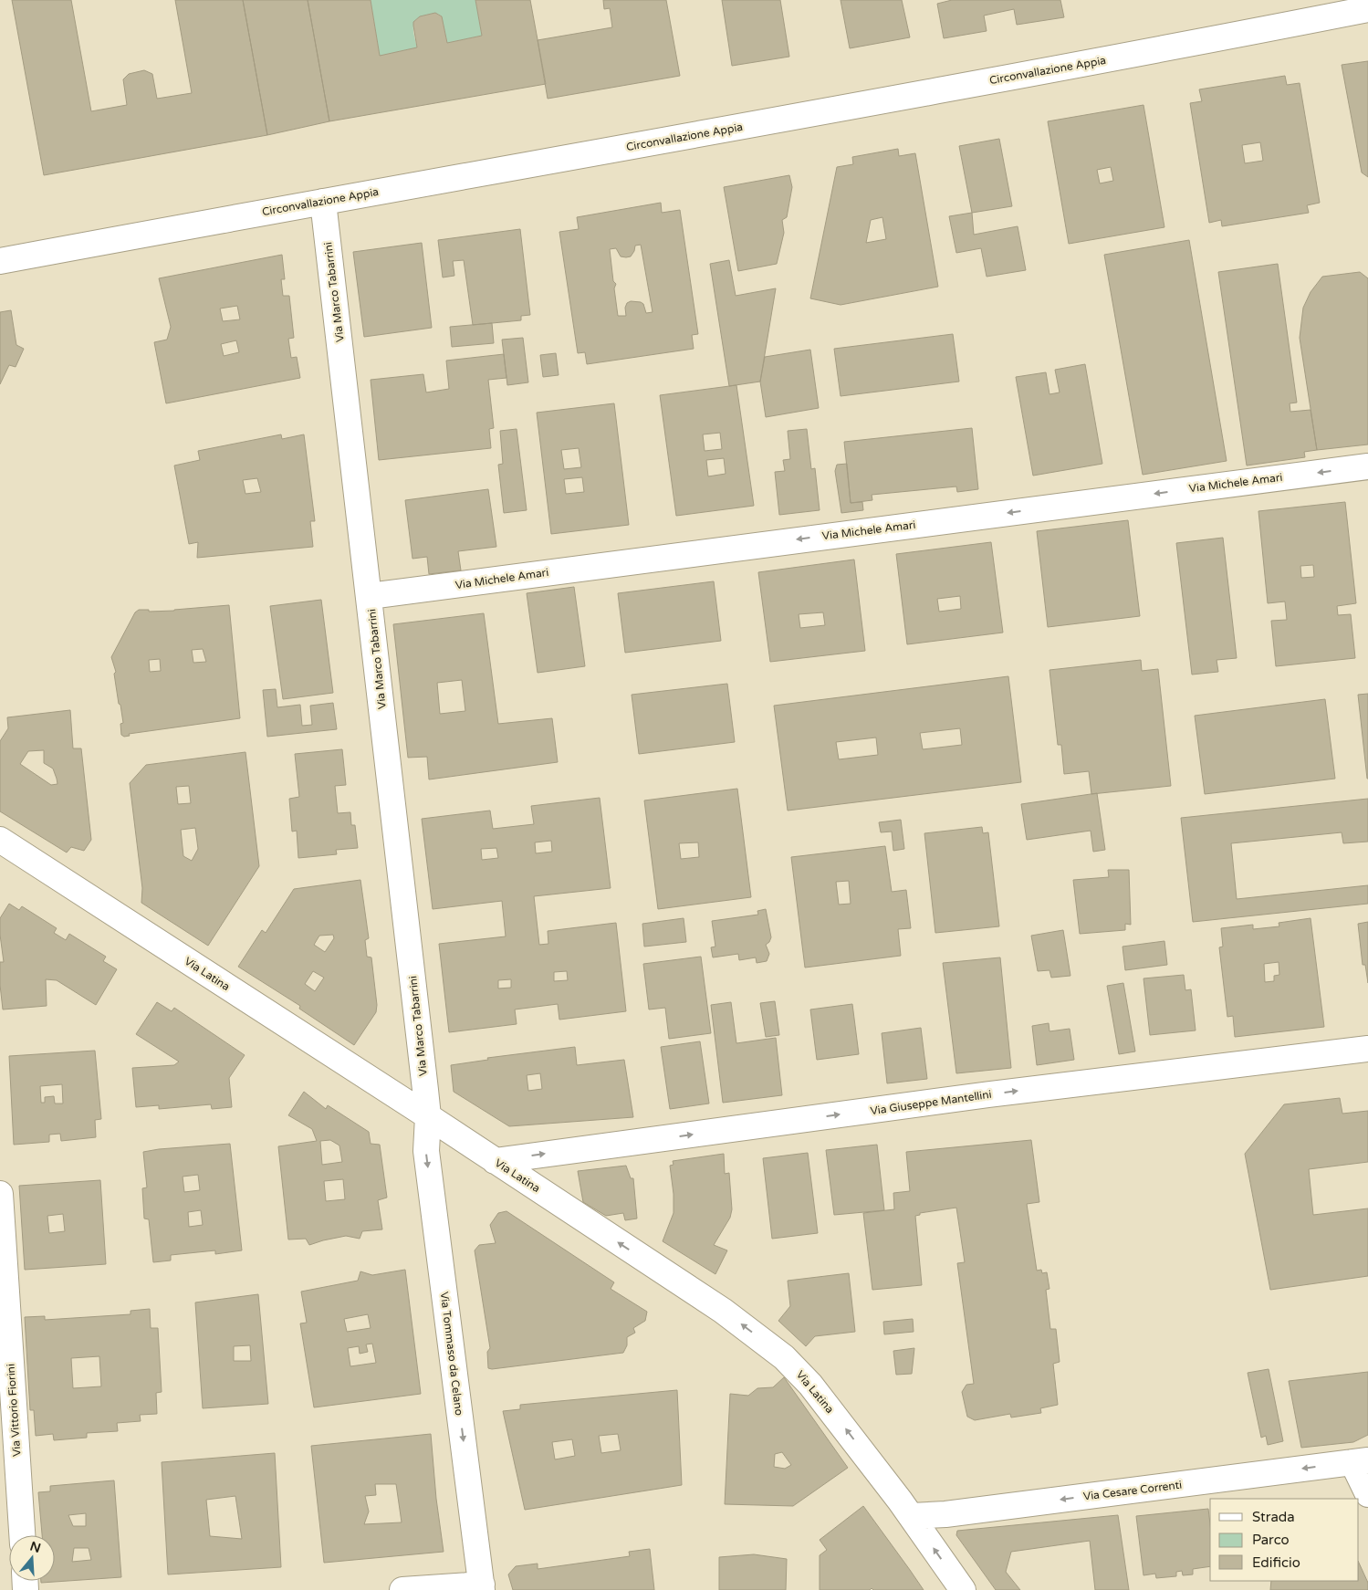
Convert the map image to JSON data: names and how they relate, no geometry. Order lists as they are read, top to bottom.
{
  "streets": {
    "street": [
      "Circonvallazione Appia",
      "Via Marco Tabarrini",
      "Via Michele Amari",
      "Via Latina",
      "Via Giuseppe Mantellini",
      "Via Tommaso da Celano",
      "Via Vittorio Fiorini",
      "Via Cesare Correnti"
    ]
  },
  "crossings": [
    ["Circonvallazione Appia", "Via Marco Tabarrini"],
    ["Via Marco Tabarrini", "Via Michele Amari"],
    ["Via Marco Tabarrini", "Via Latina"],
    ["Via Marco Tabarrini", "Via Tommaso da Celano"],
    ["Via Latina", "Via Giuseppe Mantellini"],
    ["Via Latina", "Via Tommaso da Celano"],
    ["Via Latina", "Via Cesare Correnti"]
  ],
  "one_way": [
    "Via Michele Amari",
    "Via Latina",
    "Via Giuseppe Mantellini",
    "Via Tommaso da Celano",
    "Via Cesare Correnti"
  ],
  "legend": ["Strada", "Parco", "Edificio"],
  "north": "top"
}
